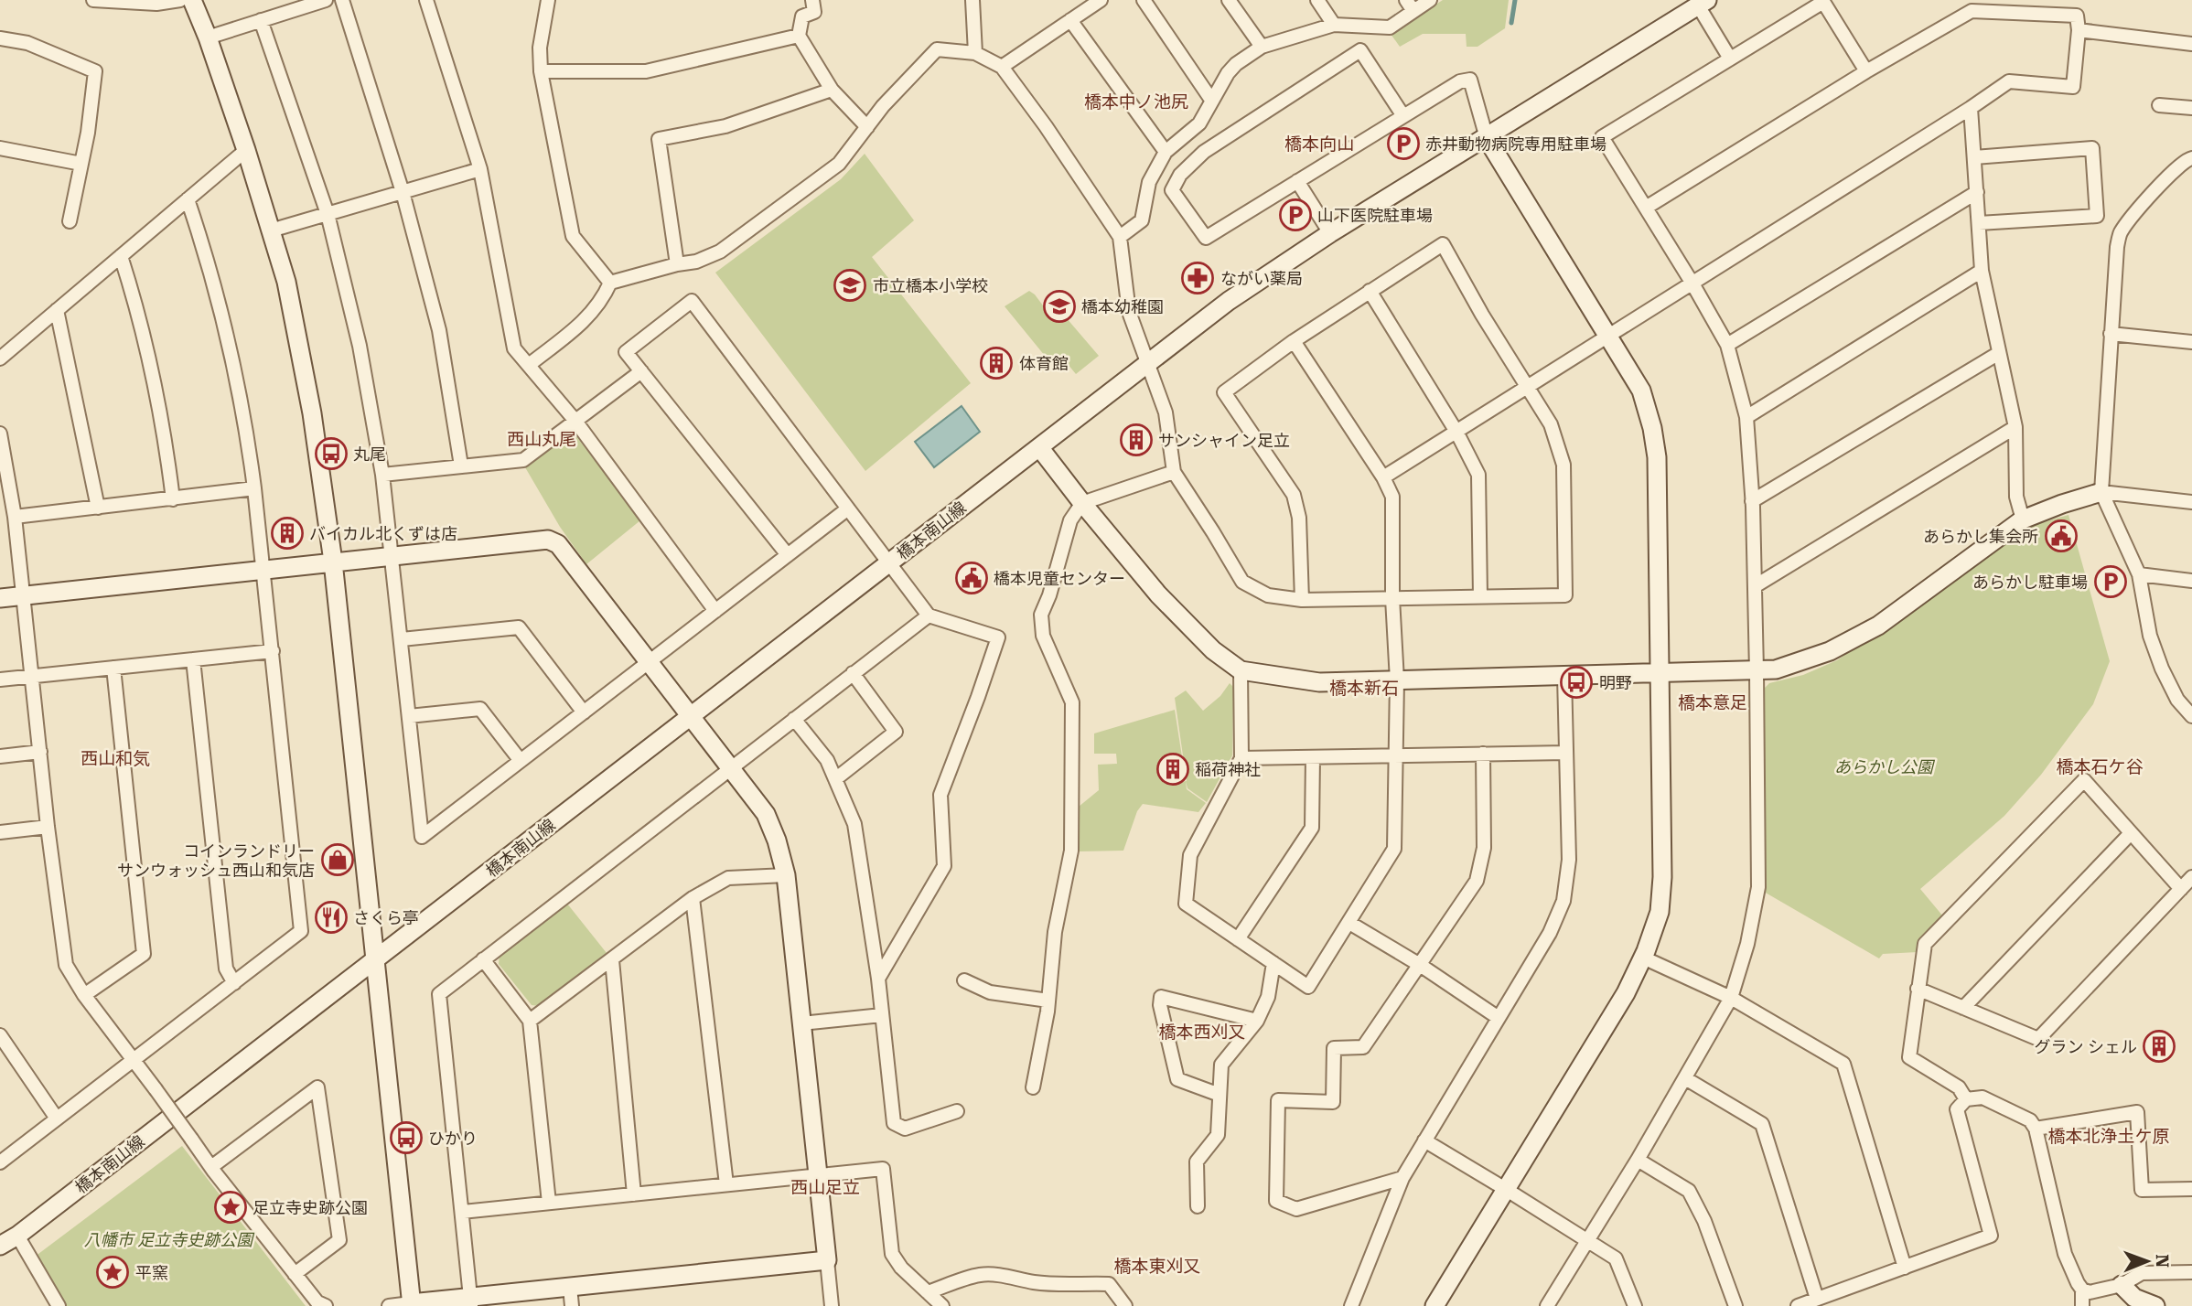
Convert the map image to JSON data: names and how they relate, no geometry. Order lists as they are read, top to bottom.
{
  "streets": {
    "street": ["橋本南山線"]
  },
  "districts": [
    "橋本中ノ池尻",
    "橋本向山",
    "西山丸尾",
    "橋本新石",
    "橋本意足",
    "西山和気",
    "橋本石ケ谷",
    "橋本西刈又",
    "橋本北浄土ケ原",
    "西山足立",
    "橋本東刈又"
  ],
  "parks": ["あらかし公園", "八幡市 足立寺史跡公園"],
  "places": {
    "parking": ["赤井動物病院専用駐車場", "山下医院駐車場", "あらかし駐車場"],
    "pharmacy": ["ながい薬局"],
    "school or university": ["市立橋本小学校", "橋本幼稚園"],
    "building": [
      "体育館",
      "サンシャイン足立",
      "バイカル北くずは店",
      "稲荷神社",
      "グラン シェル"
    ],
    "bus stop": ["丸尾", "明野", "ひかり"],
    "public building": ["あらかし集会所", "橋本児童センター"],
    "shop": ["コインランドリー サンウォッシュ西山和気店"],
    "restaurant": ["さくら亭"],
    "place": ["足立寺史跡公園", "平窯"]
  },
  "north": "right"
}
